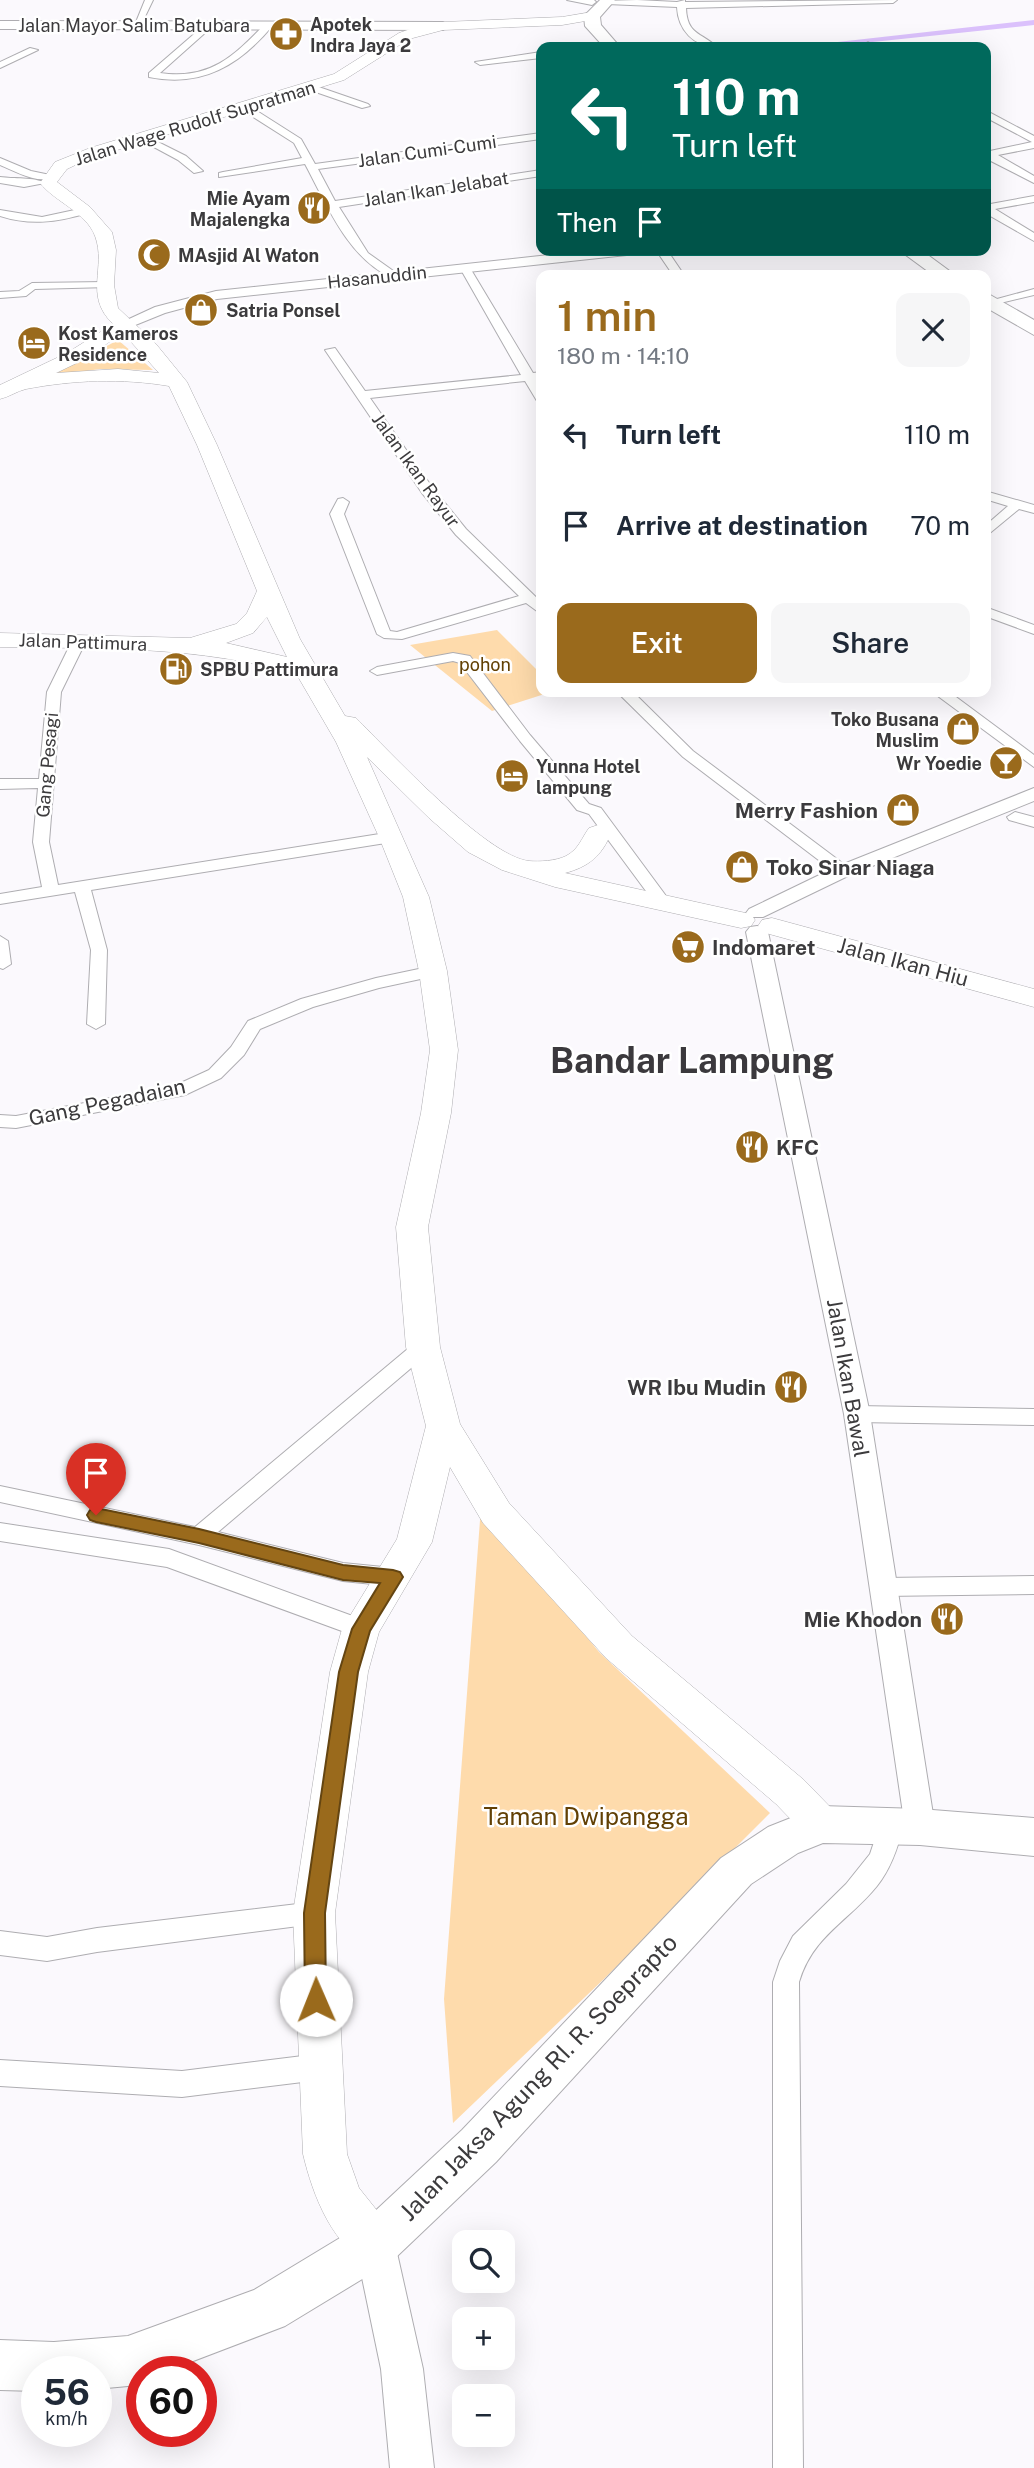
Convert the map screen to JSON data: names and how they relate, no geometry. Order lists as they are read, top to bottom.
{
  "streets": {
    "highway": ["Jalan Jaksa Agung RI. R. Soeprapto"],
    "main road": [
      "Jalan Mayor Salim Batubara",
      "Jalan Wage Rudolf Supratman",
      "Jalan Pattimura",
      "Jalan Ikan Hiu"
    ],
    "street": [
      "Jalan Cumi-Cumi",
      "Jalan Ikan Jelabat",
      "Hasanuddin",
      "Jalan Ikan Rayur",
      "Gang Pesagi",
      "Gang Pegadaian",
      "Jalan Ikan Bawal"
    ]
  },
  "crossings": [
    ["Jalan Mayor Salim Batubara", "Jalan Wage Rudolf Supratman"],
    ["Jalan Wage Rudolf Supratman", "Hasanuddin"],
    ["Jalan Wage Rudolf Supratman", "Jalan Pattimura"],
    ["Jalan Wage Rudolf Supratman", "Jalan Ikan Hiu"],
    ["Jalan Wage Rudolf Supratman", "Gang Pegadaian"],
    ["Jalan Wage Rudolf Supratman", "Jalan Ikan Bawal"],
    ["Jalan Wage Rudolf Supratman", "Jalan Jaksa Agung RI. R. Soeprapto"],
    ["Jalan Pattimura", "Gang Pesagi"],
    ["Jalan Ikan Hiu", "Jalan Ikan Bawal"]
  ],
  "districts": ["Bandar Lampung"],
  "parks": ["pohon", "Taman Dwipangga"],
  "places": {
    "pharmacy": ["Apotek Indra Jaya 2"],
    "restaurant": [
      "Mie Ayam Majalengka",
      "KFC",
      "WR Ibu Mudin",
      "Mie Khodon"
    ],
    "mosque": ["MAsjid Al Waton"],
    "shop": [
      "Satria Ponsel",
      "Toko Busana Muslim",
      "Merry Fashion",
      "Toko Sinar Niaga"
    ],
    "hotel": ["Kost Kameros Residence", "Yunna Hotel lampung"],
    "fuel station": ["SPBU Pattimura"],
    "bar": ["Wr Yoedie"],
    "supermarket": ["Indomaret"]
  },
  "page": {
    "turn": ["110 m", "Turn left"],
    "then": "Then",
    "heading": ["1 min", "180 m · 14:10"],
    "list": [
      {
        "name": "Turn left",
        "value": "110 m"
      },
      {
        "name": "Arrive at destination",
        "value": "70 m"
      }
    ],
    "buttons": ["Exit", "Share"],
    "map_buttons": ["+", "−"],
    "speed": "56 km/h",
    "limit": "60"
  }
}
